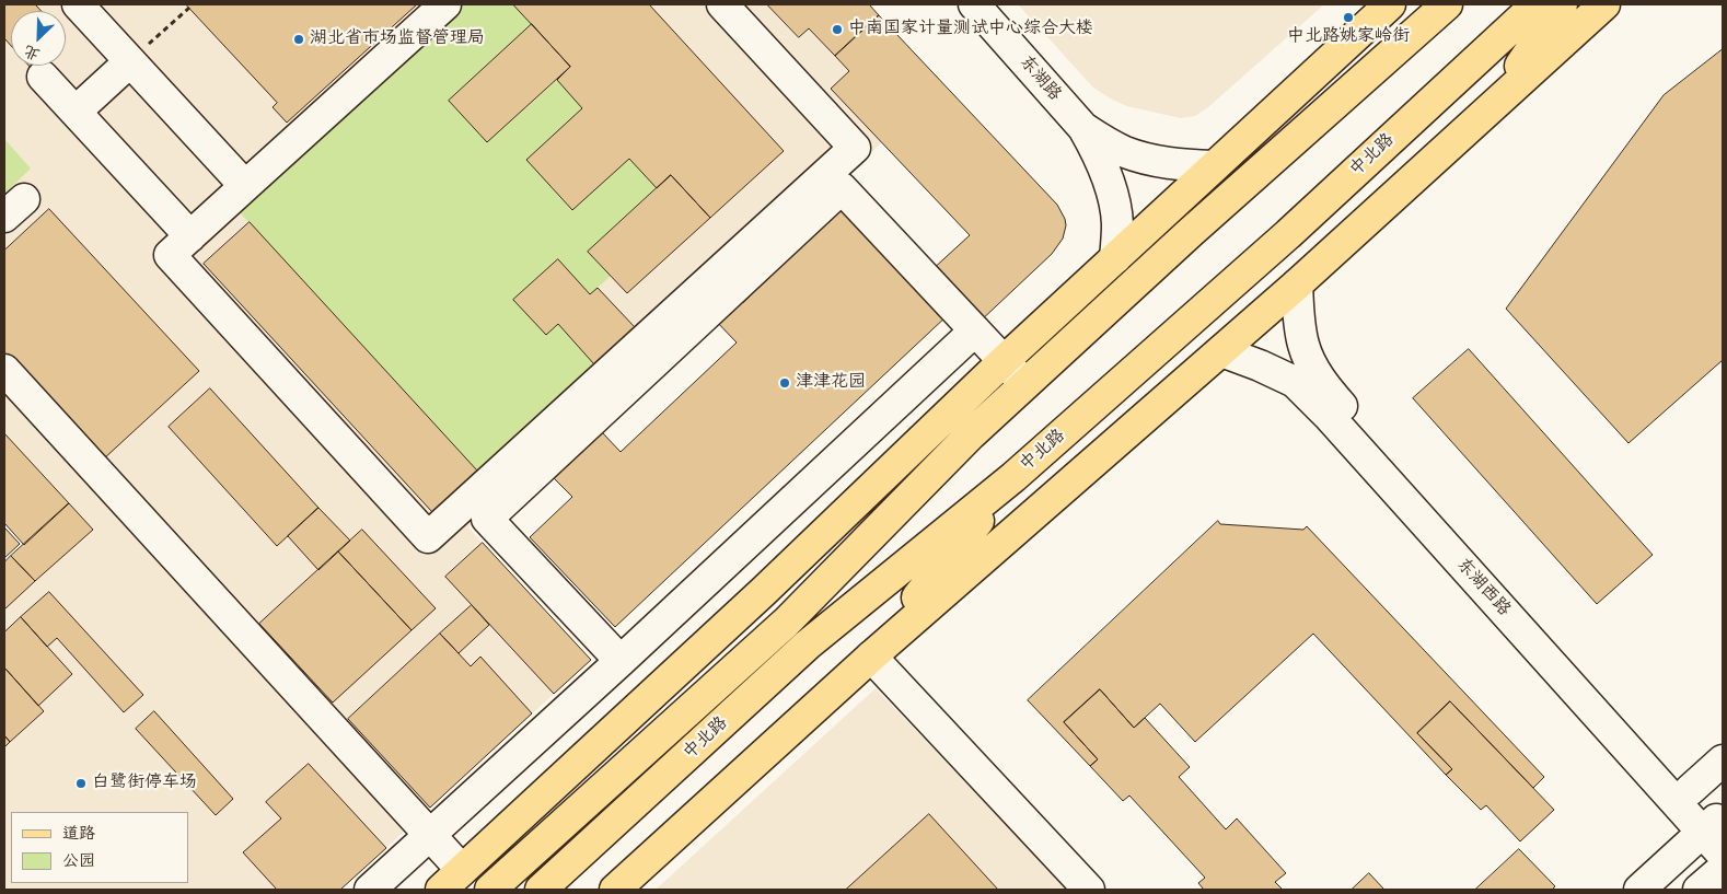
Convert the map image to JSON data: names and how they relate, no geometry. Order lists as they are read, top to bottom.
{
  "streets": {
    "main road": ["中北路"],
    "street": ["东湖路", "东湖西路"]
  },
  "places": [
    "中北路姚家岭街",
    "中南国家计量测试中心综合大楼",
    "湖北省市场监督管理局",
    "津津花园",
    "白鹭街停车场"
  ],
  "legend": ["道路", "公园"],
  "north": "bottom left"
}
